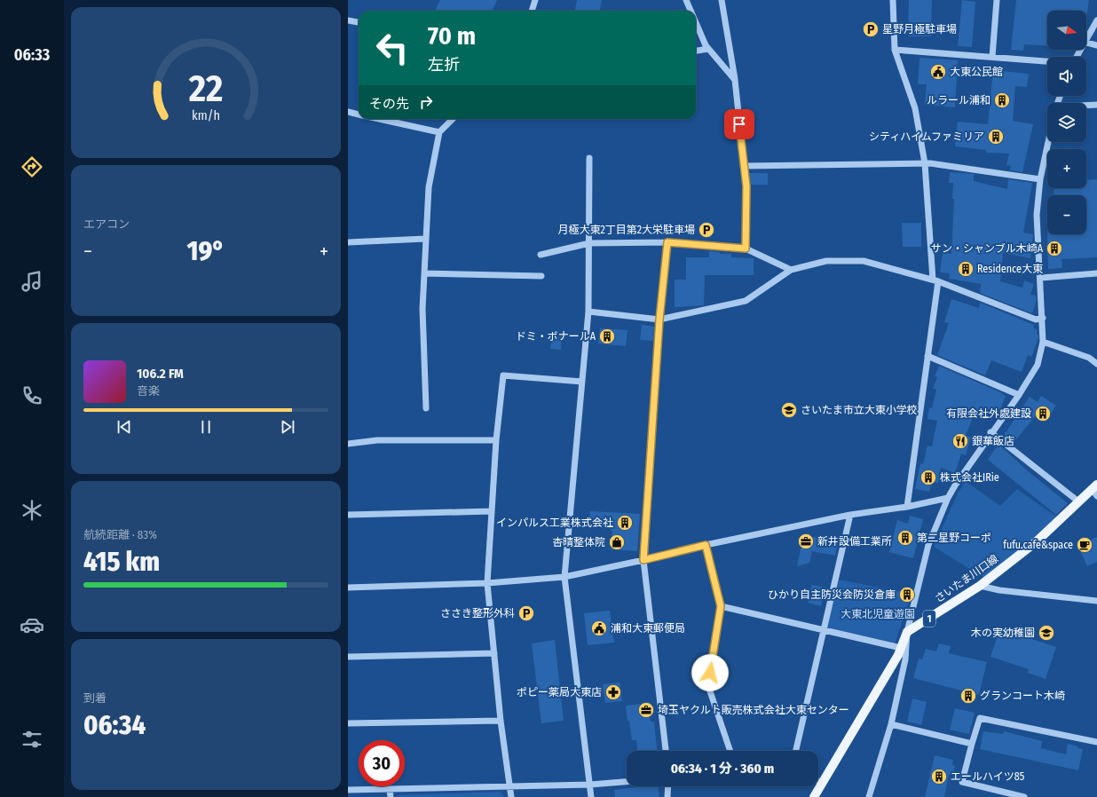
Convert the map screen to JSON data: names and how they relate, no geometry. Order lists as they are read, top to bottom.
{
  "streets": {
    "main road": ["さいたま川口線", "1"]
  },
  "parks": ["大東北児童遊園"],
  "places": {
    "parking": ["星野月極駐車場", "月極大東2丁目第2大栄駐車場", "ささき整形外科"],
    "public building": ["大東公民館", "浦和大東郵便局"],
    "building": [
      "ルラール浦和",
      "シティハイムファミリア",
      "サン・シャンブル木崎A",
      "Residence大東",
      "ドミ・ボナールA",
      "有限会社外處建設",
      "株式会社IRie",
      "インパルス工業株式会社",
      "第二星野コーポ",
      "ひかり自主防災会防災倉庫",
      "グランコート木崎",
      "エールハイツ85"
    ],
    "school or university": ["さいたま市立大東小学校", "木の実幼稚園"],
    "restaurant": ["銀華飯店"],
    "office": ["新井設備工業所", "埼玉ヤクルト販売株式会社大東センター"],
    "shop": ["杏晴整体院"],
    "cafe": ["fufu.cafe&space"],
    "pharmacy": ["ポピー薬局大東店"]
  },
  "north": "right",
  "page": {
    "tabs": "06:33",
    "map_buttons": ["+", "−"],
    "turn": ["70 m", "左折"],
    "then": "その先",
    "tile": [
      "エアコン",
      ["航続距離 · 83%", "415 km"],
      ["到着", "06:34"]
    ],
    "heat": ["−", "19°", "+"],
    "song": ["106.2 FM", "音楽"],
    "limit": "30",
    "trip": "06:34 · 1 分 · 360 m",
    "gauge": ["22", "km/h"]
  }
}
